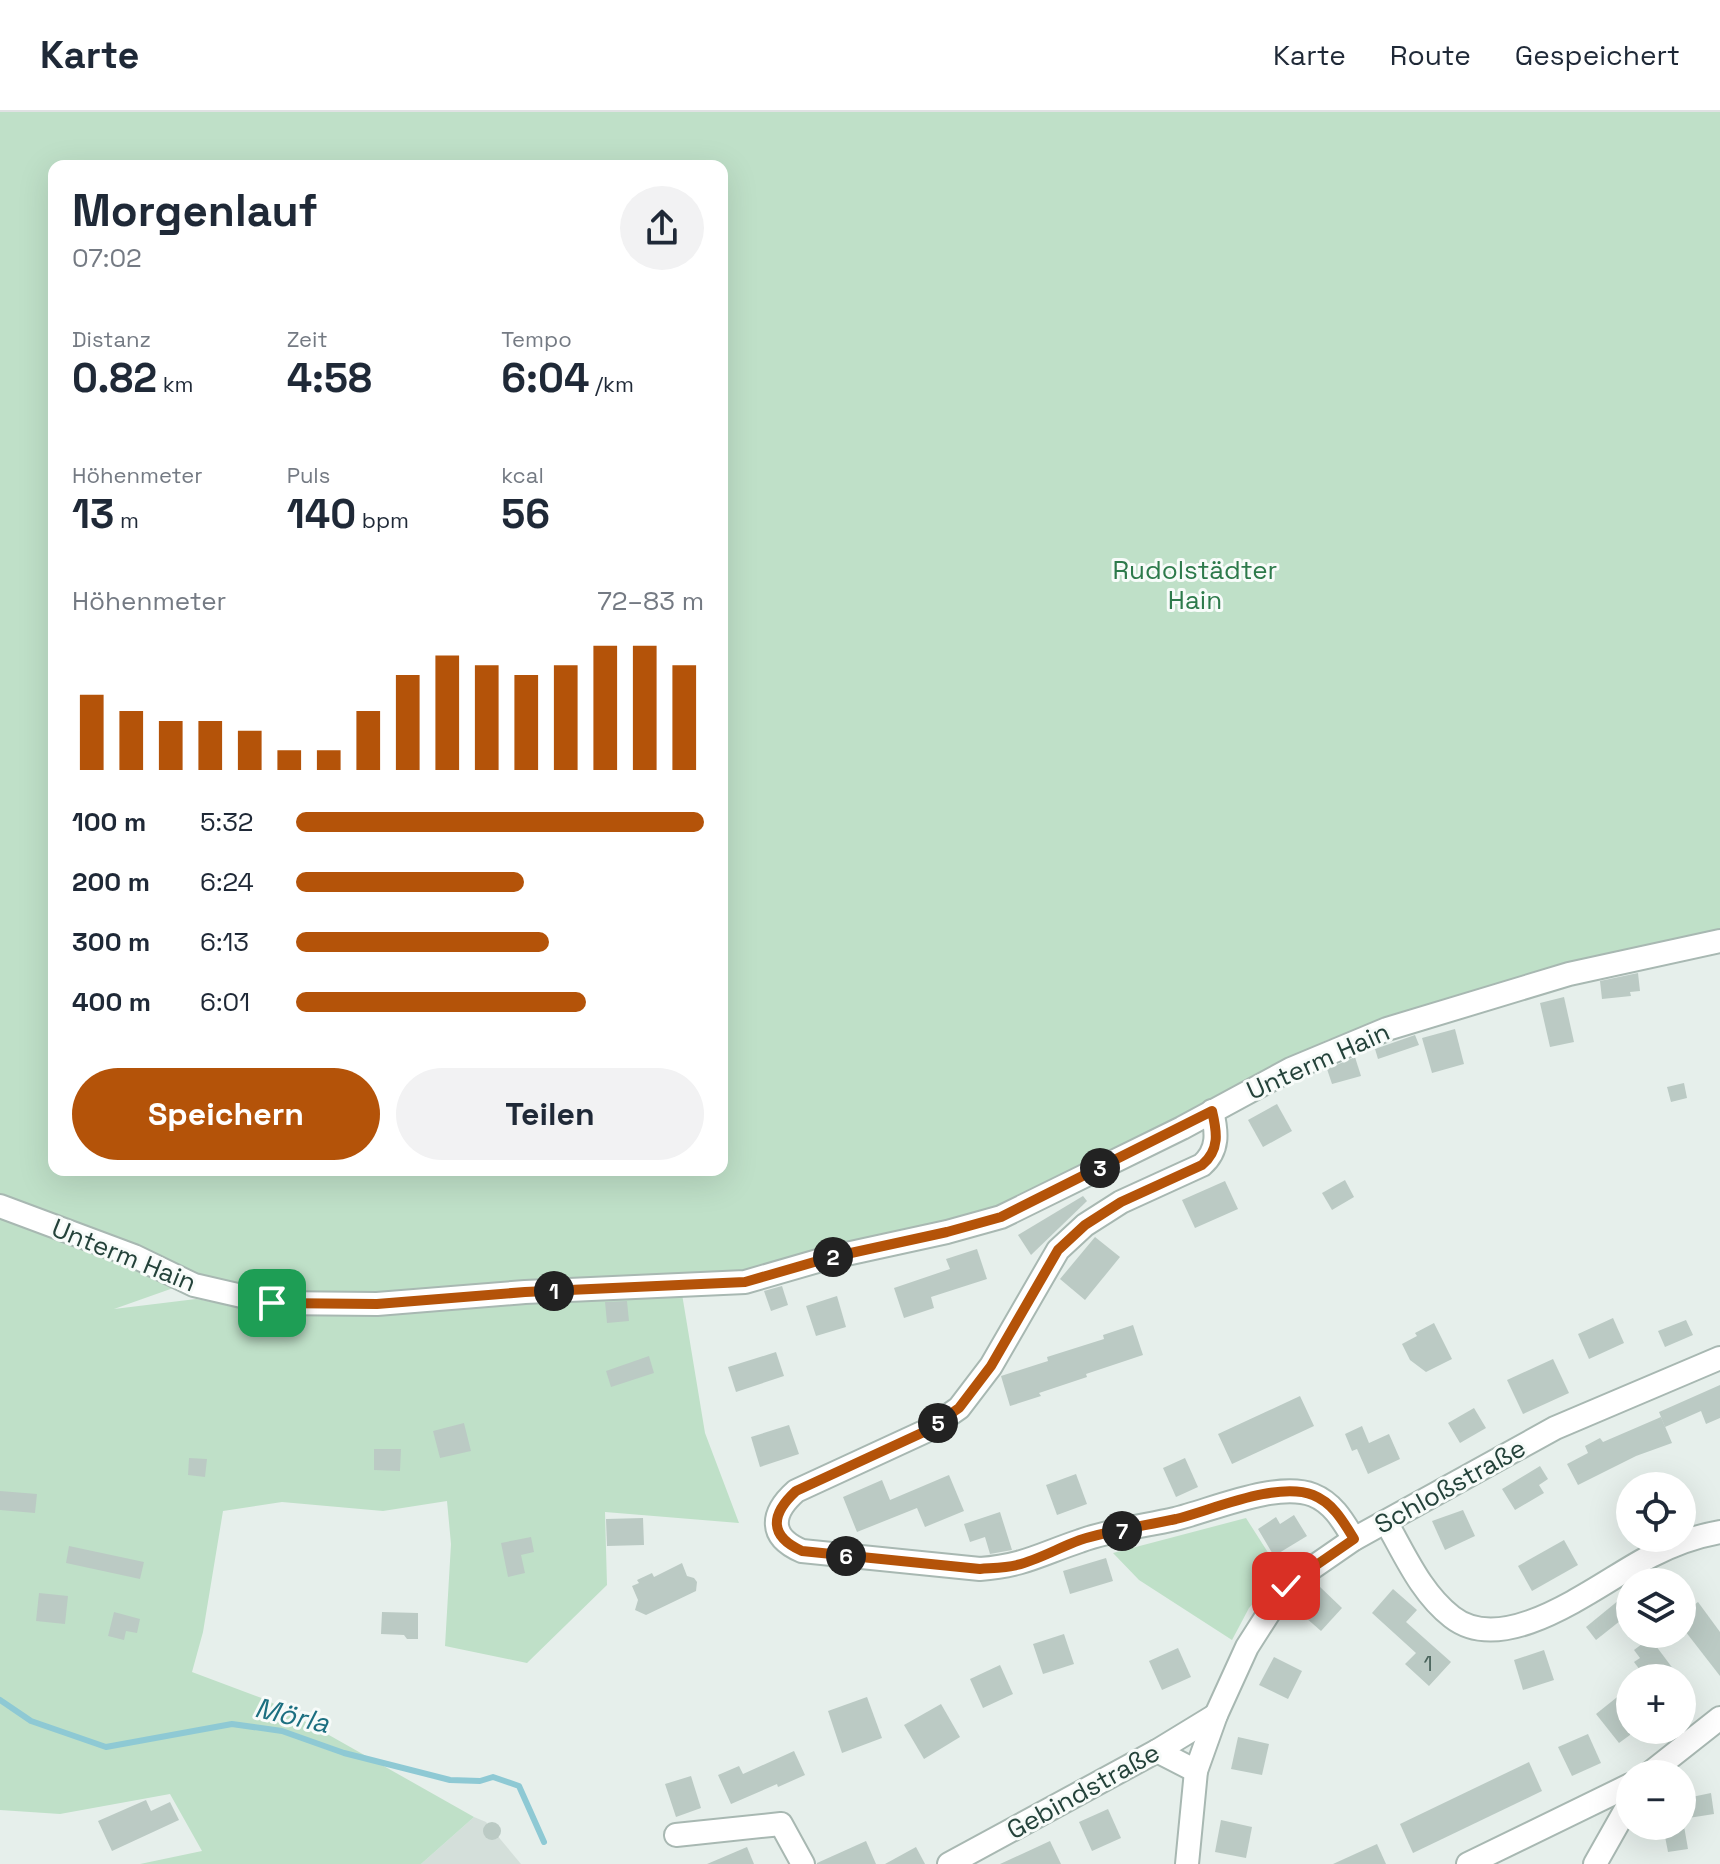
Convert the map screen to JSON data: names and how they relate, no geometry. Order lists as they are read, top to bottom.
{
  "streets": {
    "street": ["Unterm Hain", "Schloßstraße", "Gebindstraße"]
  },
  "crossings": [
    ["Schloßstraße", "Gebindstraße"]
  ],
  "water": ["Mörla"],
  "parks": ["Rudolstädter Hain"],
  "house_numbers": ["1"],
  "page": {
    "header": "Karte",
    "nav": ["Karte", "Route", "Gespeichert"],
    "heading": ["Morgenlauf", "07:02"],
    "stats": [
      ["Distanz", "0.82 km"],
      ["Zeit", "4:58"],
      ["Tempo", "6:04 /km"],
      ["Höhenmeter", "13 m"],
      ["Puls", "140 bpm"],
      ["kcal", "56"]
    ],
    "chart": ["Höhenmeter", "72–83 m"],
    "list": [
      {
        "name": "100 m",
        "note": "5:32"
      },
      {
        "name": "200 m",
        "note": "6:24"
      },
      {
        "name": "300 m",
        "note": "6:13"
      },
      {
        "name": "400 m",
        "note": "6:01"
      }
    ],
    "buttons": ["Speichern", "Teilen"],
    "pins": [
      "3",
      "2",
      "1",
      "5",
      "7",
      "6"
    ],
    "map_buttons": ["+", "−"]
  }
}
